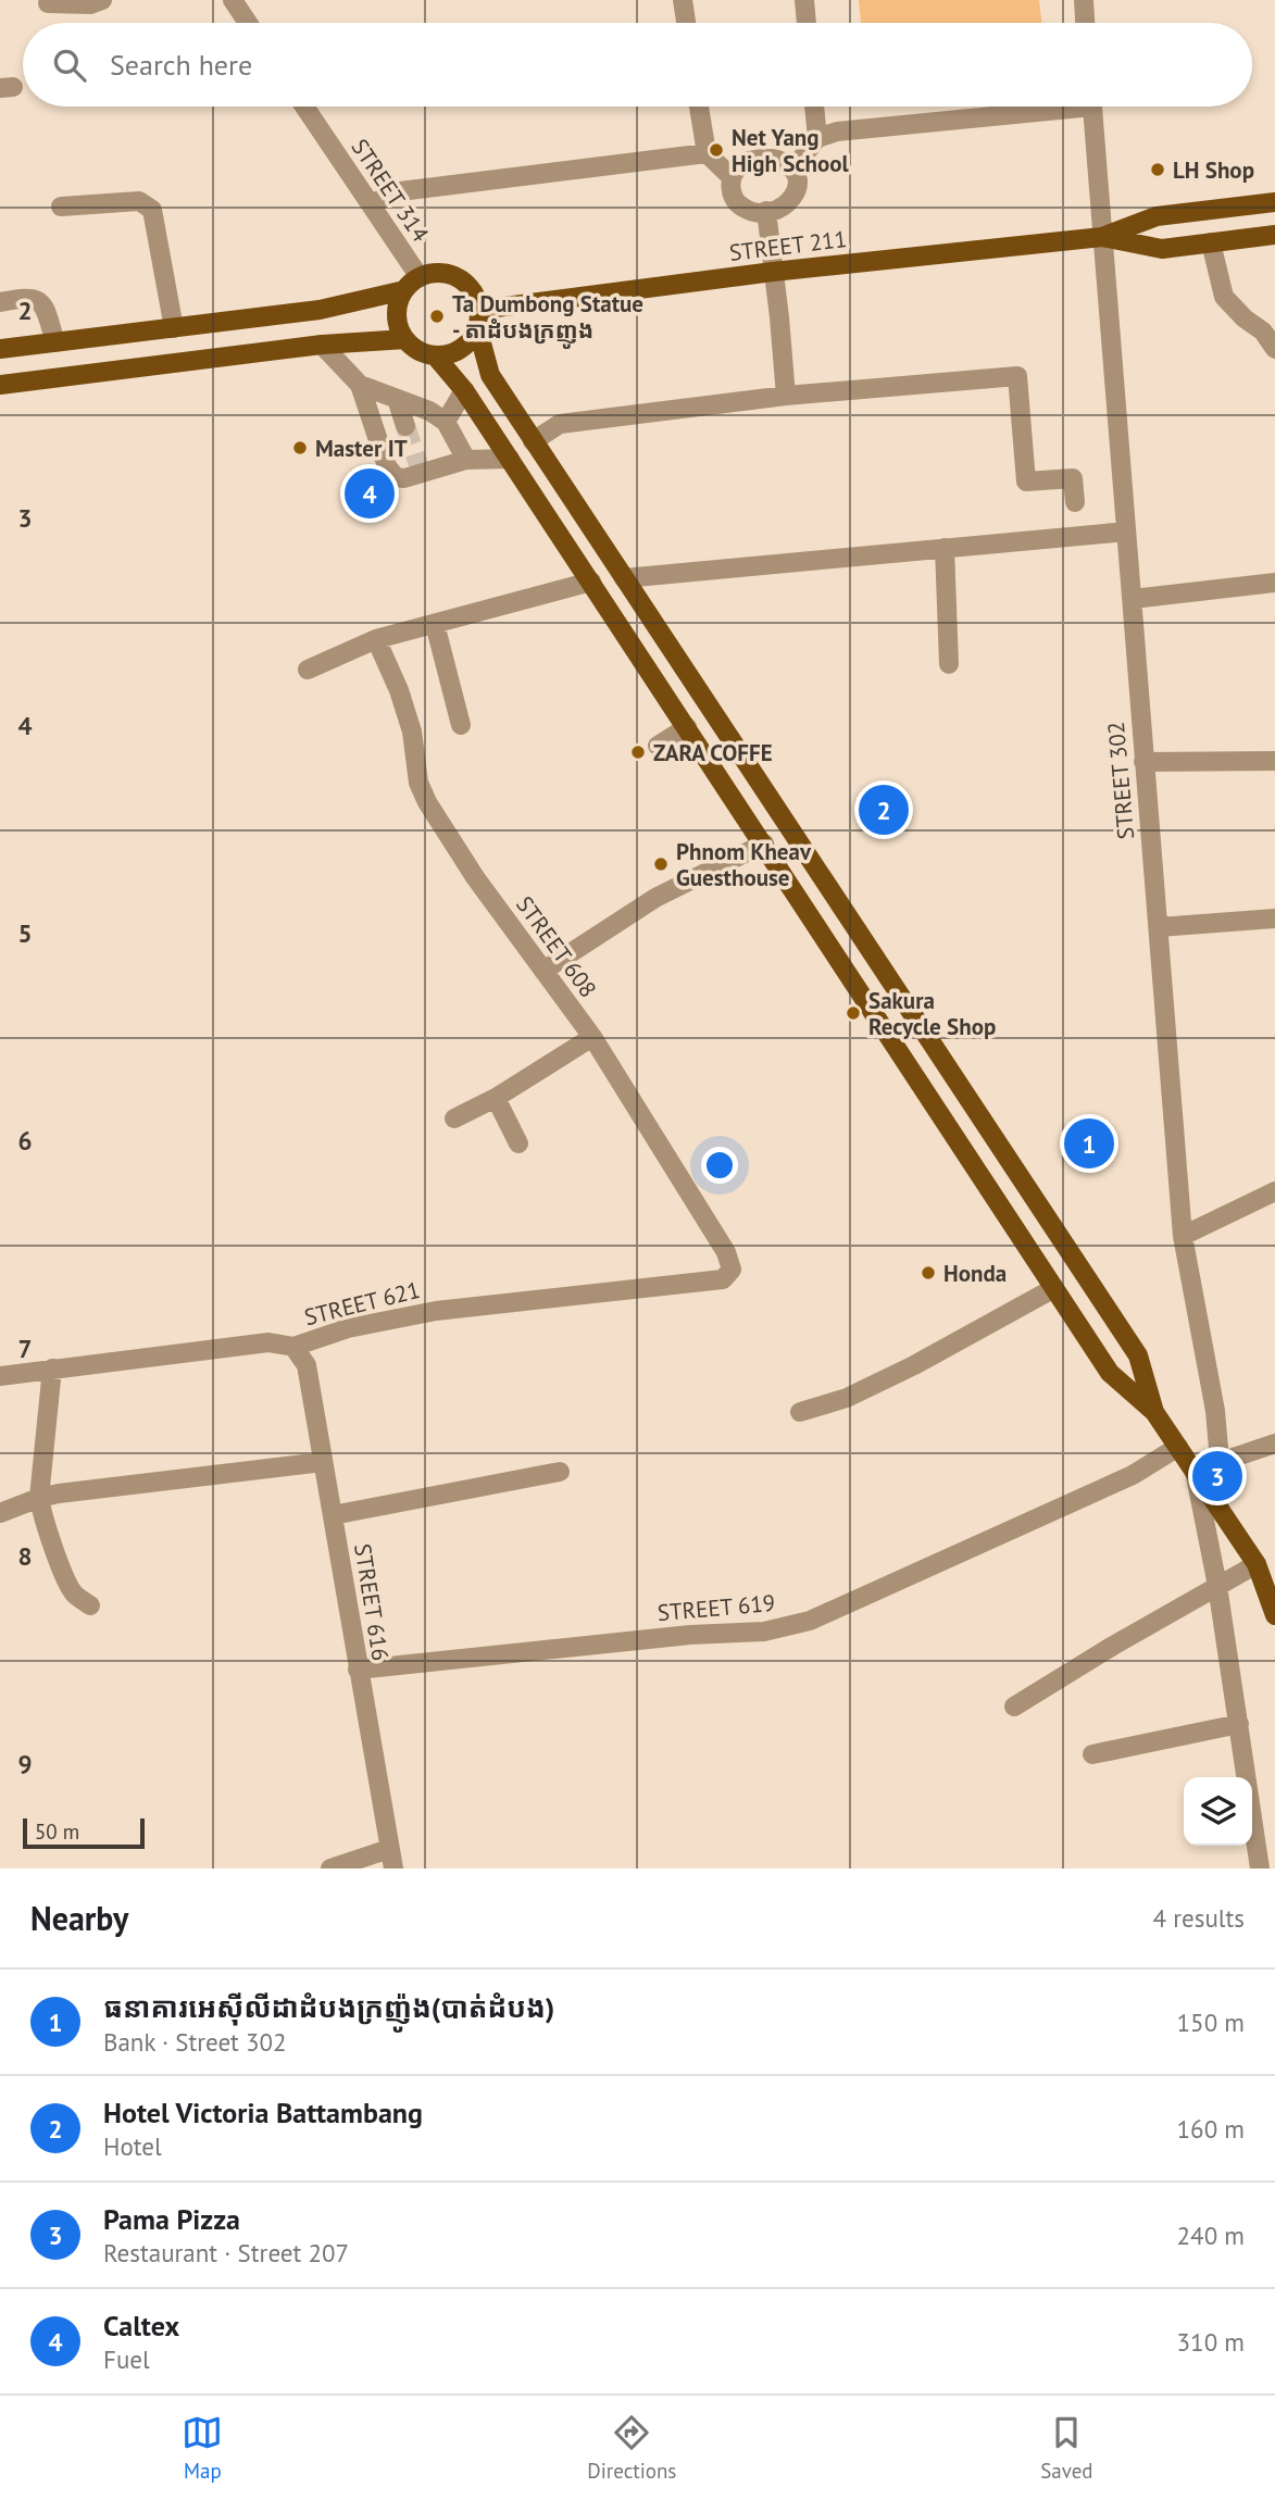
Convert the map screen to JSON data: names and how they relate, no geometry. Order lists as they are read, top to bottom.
{
  "streets": {
    "main road": ["STREET 211"],
    "street": [
      "STREET 314",
      "STREET 302",
      "STREET 608",
      "STREET 621",
      "STREET 616",
      "STREET 619"
    ]
  },
  "crossings": [
    ["STREET 314", "STREET 211"],
    ["STREET 211", "STREET 302"],
    ["STREET 608", "STREET 621"],
    ["STREET 621", "STREET 616"],
    ["STREET 616", "STREET 619"]
  ],
  "places": [
    "Net Yang High School",
    "LH Shop",
    "Ta Dumbong Statue - តាដំបងក្រញូង",
    "Master IT",
    "ZARA COFFE",
    "Phnom Kheav Guesthouse",
    "Sakura Recycle Shop",
    "Honda"
  ],
  "scale_bar": "50 m",
  "page": {
    "search": "Search here",
    "pins": [
      "4",
      "2",
      "1",
      "3"
    ],
    "scale": "50 m",
    "heading": ["Nearby", "4 results"],
    "list": [
      {
        "mark": "1",
        "name": "ធនាគារអេស៊ីលីដាដំបងក្រញ៉ូង(បាត់ដំបង)",
        "note": "Bank · Street 302",
        "value": "150 m"
      },
      {
        "mark": "2",
        "name": "Hotel Victoria Battambang",
        "note": "Hotel",
        "value": "160 m"
      },
      {
        "mark": "3",
        "name": "Pama Pizza",
        "note": "Restaurant · Street 207",
        "value": "240 m"
      },
      {
        "mark": "4",
        "name": "Caltex",
        "note": "Fuel",
        "value": "310 m"
      }
    ],
    "nav": ["Map", "Directions", "Saved"]
  },
  "grid": {
    "rows": [
      "2",
      "3",
      "4",
      "5",
      "6",
      "7",
      "8",
      "9"
    ]
  }
}
